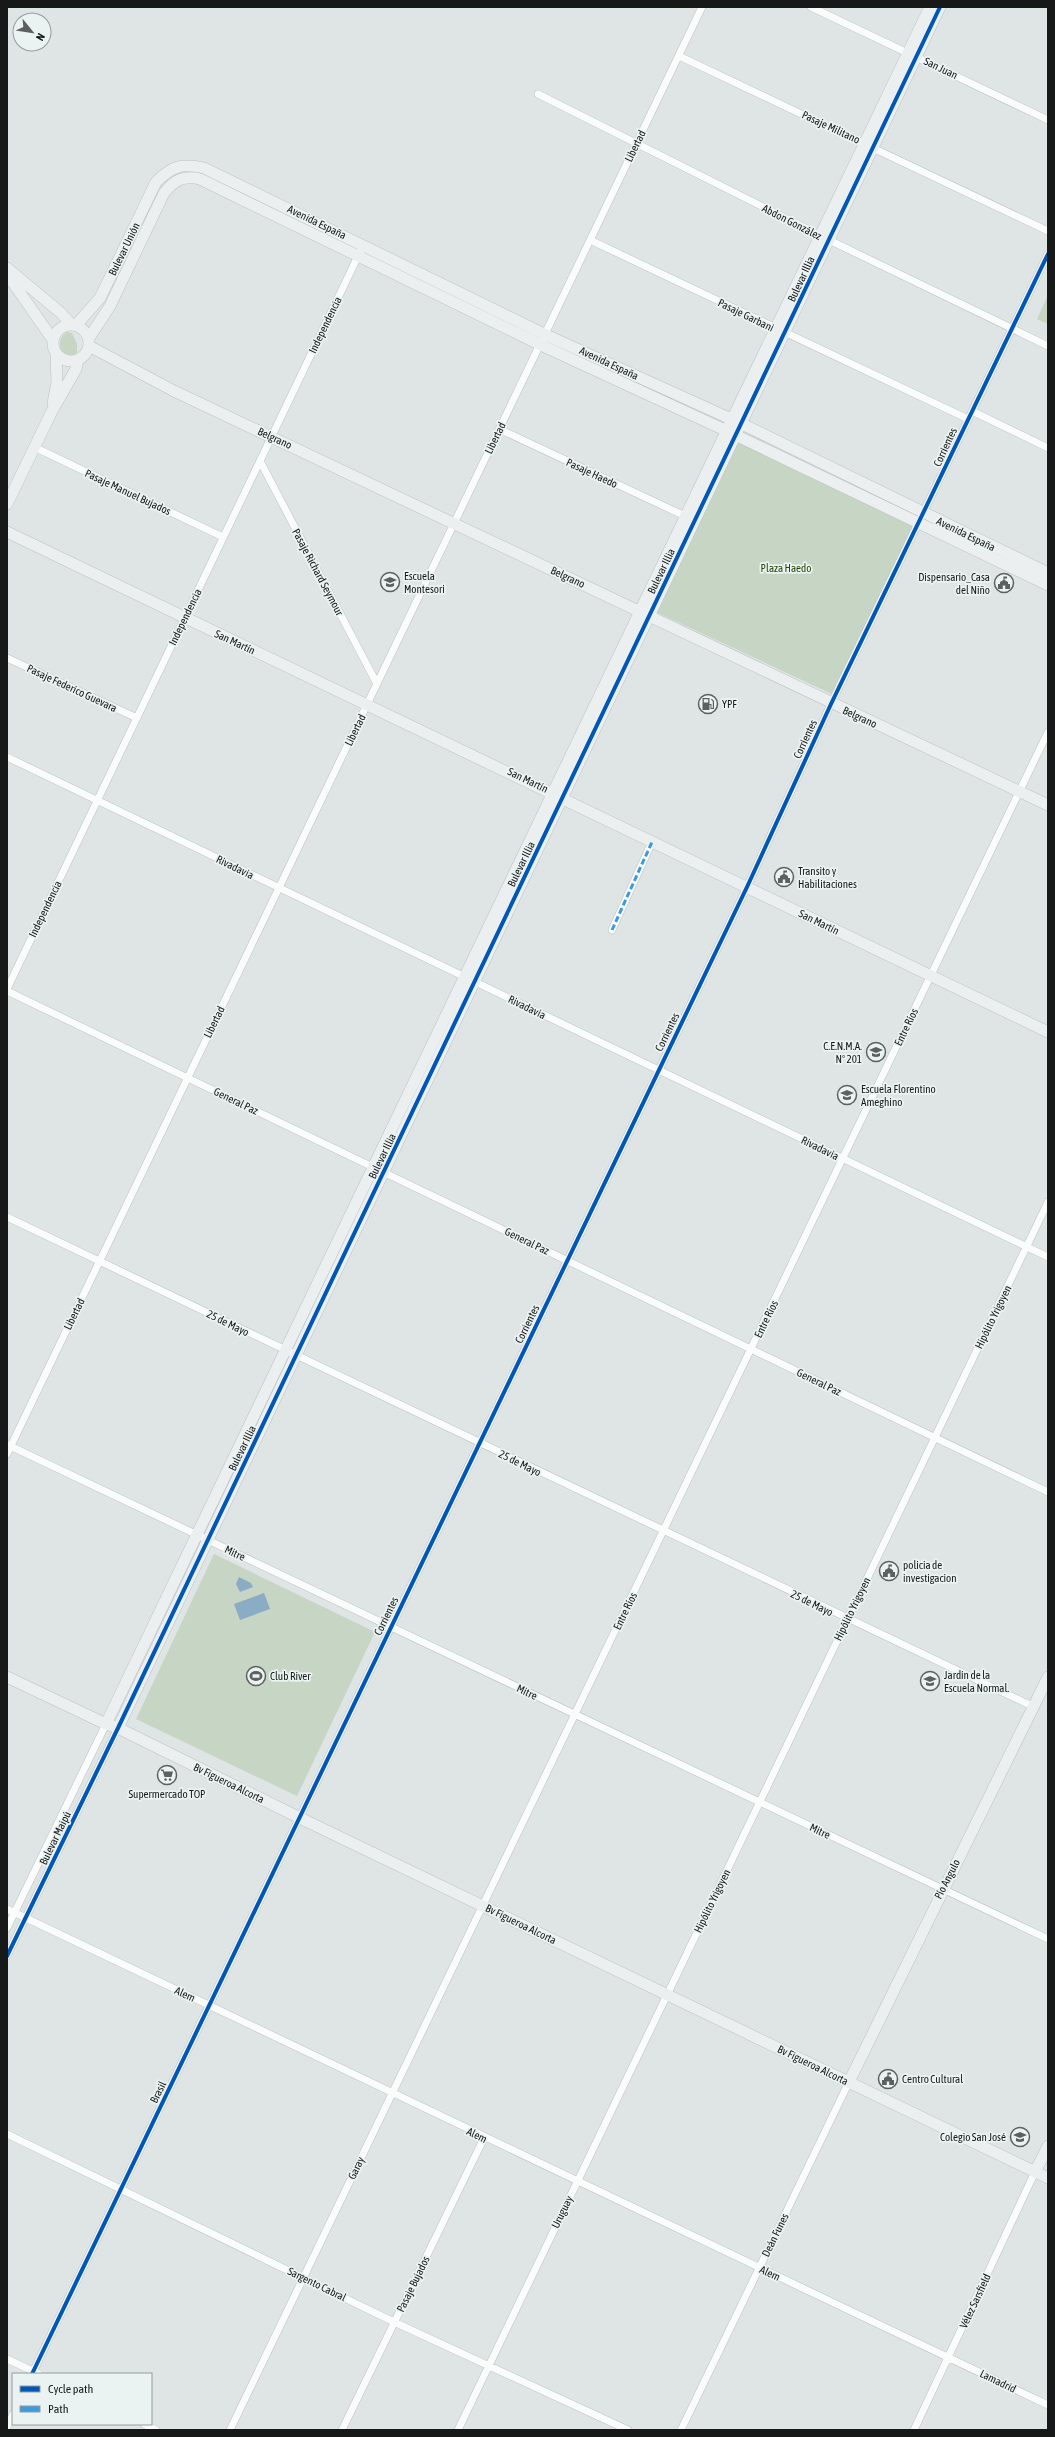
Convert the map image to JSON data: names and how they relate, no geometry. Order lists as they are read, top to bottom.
{
  "streets": {
    "street": [
      "San Juan",
      "Pasaje Militano",
      "Libertad",
      "Avenida España",
      "Abdon González",
      "Bulevar Unión",
      "Bulevar Illia",
      "Pasaje Garbani",
      "Independencia",
      "Belgrano",
      "Corrientes",
      "Pasaje Haedo",
      "Pasaje Manuel Bujados",
      "Pasaje Richard Seymour",
      "San Martín",
      "Pasaje Federico Guevara",
      "Rivadavia",
      "Entre Ríos",
      "General Paz",
      "Hipólito Yrigoyen",
      "25 de Mayo",
      "Mitre",
      "Bv Figueroa Alcorta",
      "Bulevar Maipú",
      "Pío Angulo",
      "Alem",
      "Brasil",
      "Garay",
      "Uruguay",
      "Deán Funes",
      "Sargento Cabral",
      "Pasaje Bujados",
      "Vélez Sarsfield",
      "Lamadrid"
    ]
  },
  "crossings": [
    ["San Juan", "Bulevar Illia"],
    ["Pasaje Militano", "Libertad"],
    ["Pasaje Militano", "Bulevar Illia"],
    ["Libertad", "Avenida España"],
    ["Libertad", "Abdon González"],
    ["Libertad", "Pasaje Garbani"],
    ["Libertad", "Belgrano"],
    ["Libertad", "Pasaje Haedo"],
    ["Libertad", "Pasaje Richard Seymour"],
    ["Libertad", "San Martín"],
    ["Libertad", "Rivadavia"],
    ["Libertad", "General Paz"],
    ["Libertad", "25 de Mayo"],
    ["Libertad", "Mitre"],
    ["Avenida España", "Bulevar Unión"],
    ["Avenida España", "Bulevar Illia"],
    ["Avenida España", "Independencia"],
    ["Avenida España", "Corrientes"],
    ["Abdon González", "Bulevar Illia"],
    ["Abdon González", "Corrientes"],
    ["Bulevar Unión", "Belgrano"],
    ["Bulevar Illia", "Pasaje Garbani"],
    ["Bulevar Illia", "Belgrano"],
    ["Bulevar Illia", "Pasaje Haedo"],
    ["Bulevar Illia", "San Martín"],
    ["Bulevar Illia", "Rivadavia"],
    ["Bulevar Illia", "General Paz"],
    ["Bulevar Illia", "25 de Mayo"],
    ["Bulevar Illia", "Mitre"],
    ["Bulevar Illia", "Bv Figueroa Alcorta"],
    ["Bulevar Illia", "Bulevar Maipú"],
    ["Pasaje Garbani", "Corrientes"],
    ["Independencia", "Belgrano"],
    ["Independencia", "Pasaje Manuel Bujados"],
    ["Independencia", "Pasaje Richard Seymour"],
    ["Independencia", "San Martín"],
    ["Independencia", "Pasaje Federico Guevara"],
    ["Independencia", "Rivadavia"],
    ["Independencia", "General Paz"],
    ["Belgrano", "Corrientes"],
    ["Belgrano", "Entre Ríos"],
    ["Corrientes", "San Martín"],
    ["Corrientes", "Rivadavia"],
    ["Corrientes", "General Paz"],
    ["Corrientes", "25 de Mayo"],
    ["Corrientes", "Mitre"],
    ["Corrientes", "Bv Figueroa Alcorta"],
    ["Corrientes", "Brasil"],
    ["San Martín", "Entre Ríos"],
    ["Rivadavia", "Entre Ríos"],
    ["Rivadavia", "Hipólito Yrigoyen"],
    ["Entre Ríos", "General Paz"],
    ["Entre Ríos", "25 de Mayo"],
    ["Entre Ríos", "Mitre"],
    ["Entre Ríos", "Bv Figueroa Alcorta"],
    ["Entre Ríos", "Garay"],
    ["General Paz", "Hipólito Yrigoyen"],
    ["Hipólito Yrigoyen", "25 de Mayo"],
    ["Hipólito Yrigoyen", "Mitre"],
    ["Hipólito Yrigoyen", "Bv Figueroa Alcorta"],
    ["Hipólito Yrigoyen", "Uruguay"],
    ["25 de Mayo", "Pío Angulo"],
    ["Mitre", "Pío Angulo"],
    ["Bv Figueroa Alcorta", "Bulevar Maipú"],
    ["Bv Figueroa Alcorta", "Pío Angulo"],
    ["Bv Figueroa Alcorta", "Brasil"],
    ["Bv Figueroa Alcorta", "Garay"],
    ["Bv Figueroa Alcorta", "Uruguay"],
    ["Bv Figueroa Alcorta", "Deán Funes"],
    ["Bv Figueroa Alcorta", "Vélez Sarsfield"],
    ["Bulevar Maipú", "Alem"],
    ["Pío Angulo", "Deán Funes"],
    ["Alem", "Brasil"],
    ["Alem", "Garay"],
    ["Alem", "Uruguay"],
    ["Alem", "Deán Funes"],
    ["Alem", "Pasaje Bujados"],
    ["Alem", "Vélez Sarsfield"],
    ["Alem", "Lamadrid"],
    ["Brasil", "Sargento Cabral"],
    ["Garay", "Sargento Cabral"],
    ["Uruguay", "Sargento Cabral"],
    ["Sargento Cabral", "Pasaje Bujados"],
    ["Vélez Sarsfield", "Lamadrid"]
  ],
  "parks": ["Plaza Haedo"],
  "places": {
    "school or university": [
      "Escuela Montesori",
      "C.E.N.M.A. Nº 201",
      "Escuela Florentino Ameghino",
      "Jardín de la Escuela Normal.",
      "Colegio San José"
    ],
    "public building": [
      "Dispensario_Casa del Niño",
      "Transito y Habilitaciones",
      "policia de investigacion",
      "Centro Cultural"
    ],
    "fuel station": ["YPF"],
    "sports": ["Club River"],
    "supermarket": ["Supermercado TOP"]
  },
  "legend": ["Cycle path", "Path"],
  "north": "bottom right"
}
